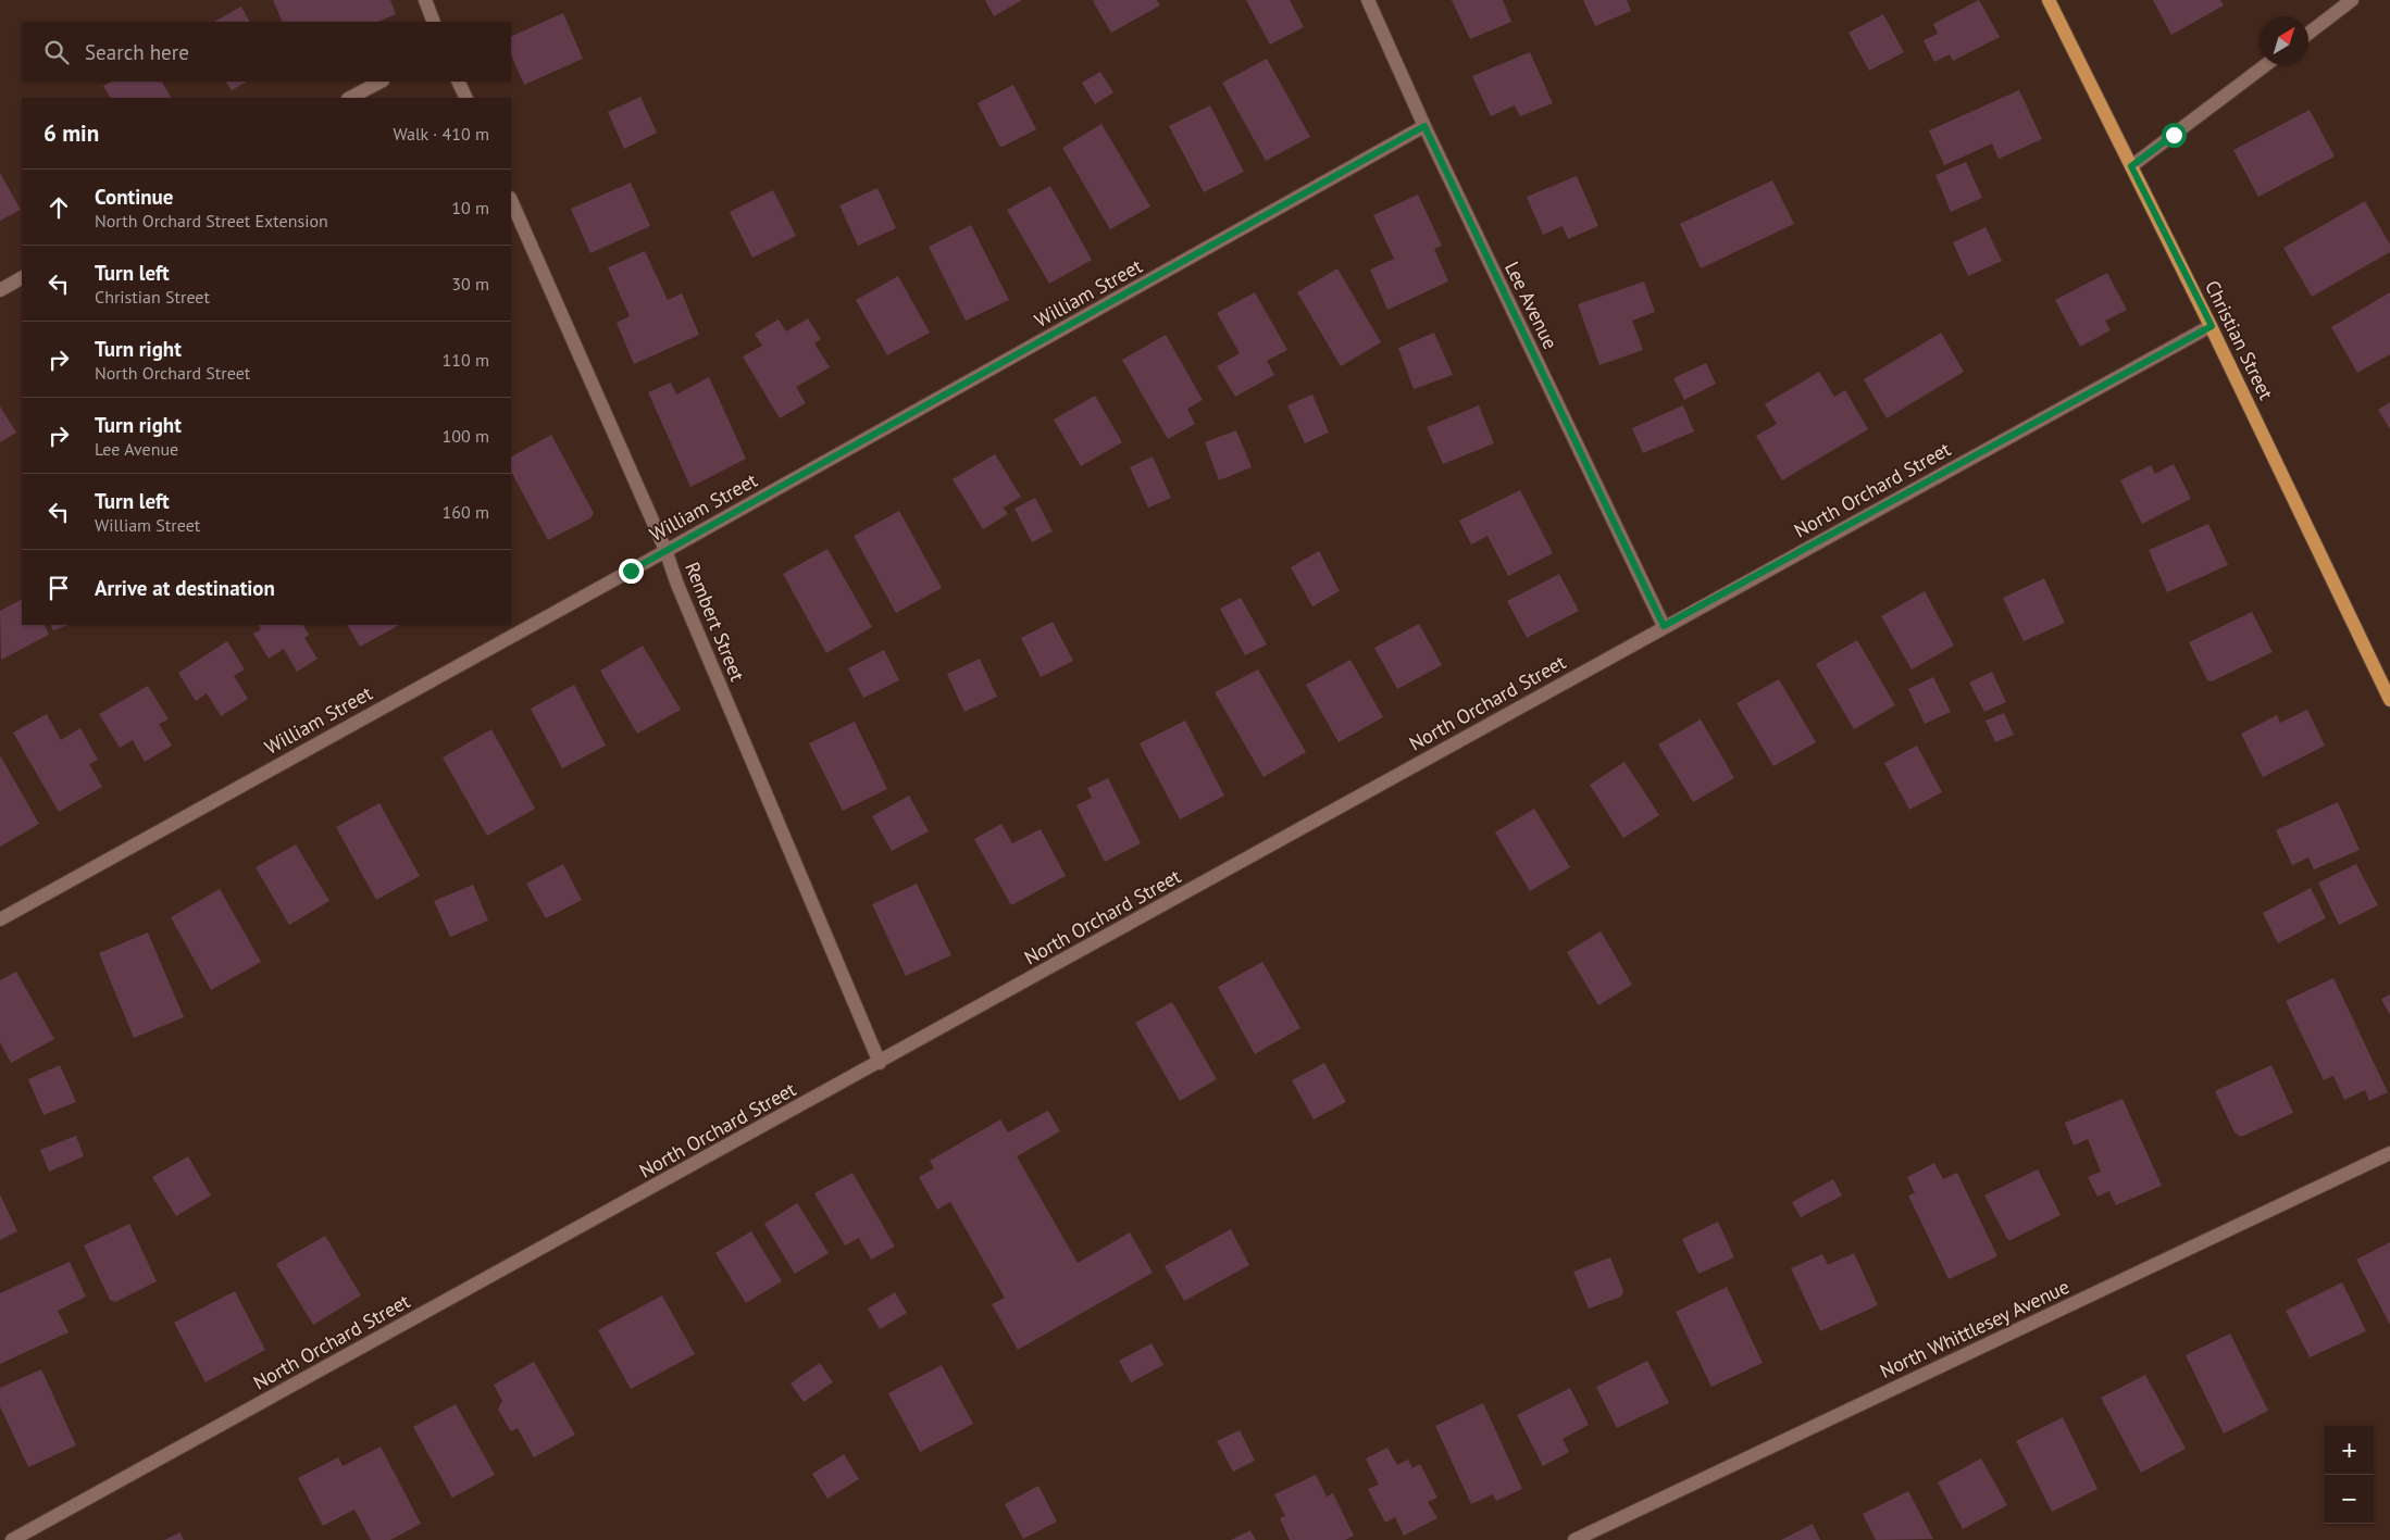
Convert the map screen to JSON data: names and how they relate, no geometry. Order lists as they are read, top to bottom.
{
  "streets": {
    "main road": ["Christian Street"],
    "street": [
      "William Street",
      "Lee Avenue",
      "North Orchard Street",
      "Rembert Street",
      "North Whittlesey Avenue"
    ]
  },
  "crossings": [
    ["William Street", "Lee Avenue"],
    ["William Street", "Rembert Street"],
    ["Lee Avenue", "North Orchard Street"],
    ["Christian Street", "North Orchard Street"],
    ["North Orchard Street", "Rembert Street"]
  ],
  "north": "top right",
  "page": {
    "search": "Search here",
    "heading": ["6 min", "Walk · 410 m"],
    "list": [
      ["Continue", "North Orchard Street Extension", "10 m"],
      ["Turn left", "Christian Street", "30 m"],
      ["Turn right", "North Orchard Street", "110 m"],
      ["Turn right", "Lee Avenue", "100 m"],
      ["Turn left", "William Street", "160 m"],
      "Arrive at destination"
    ],
    "map_buttons": ["+", "−"]
  }
}
